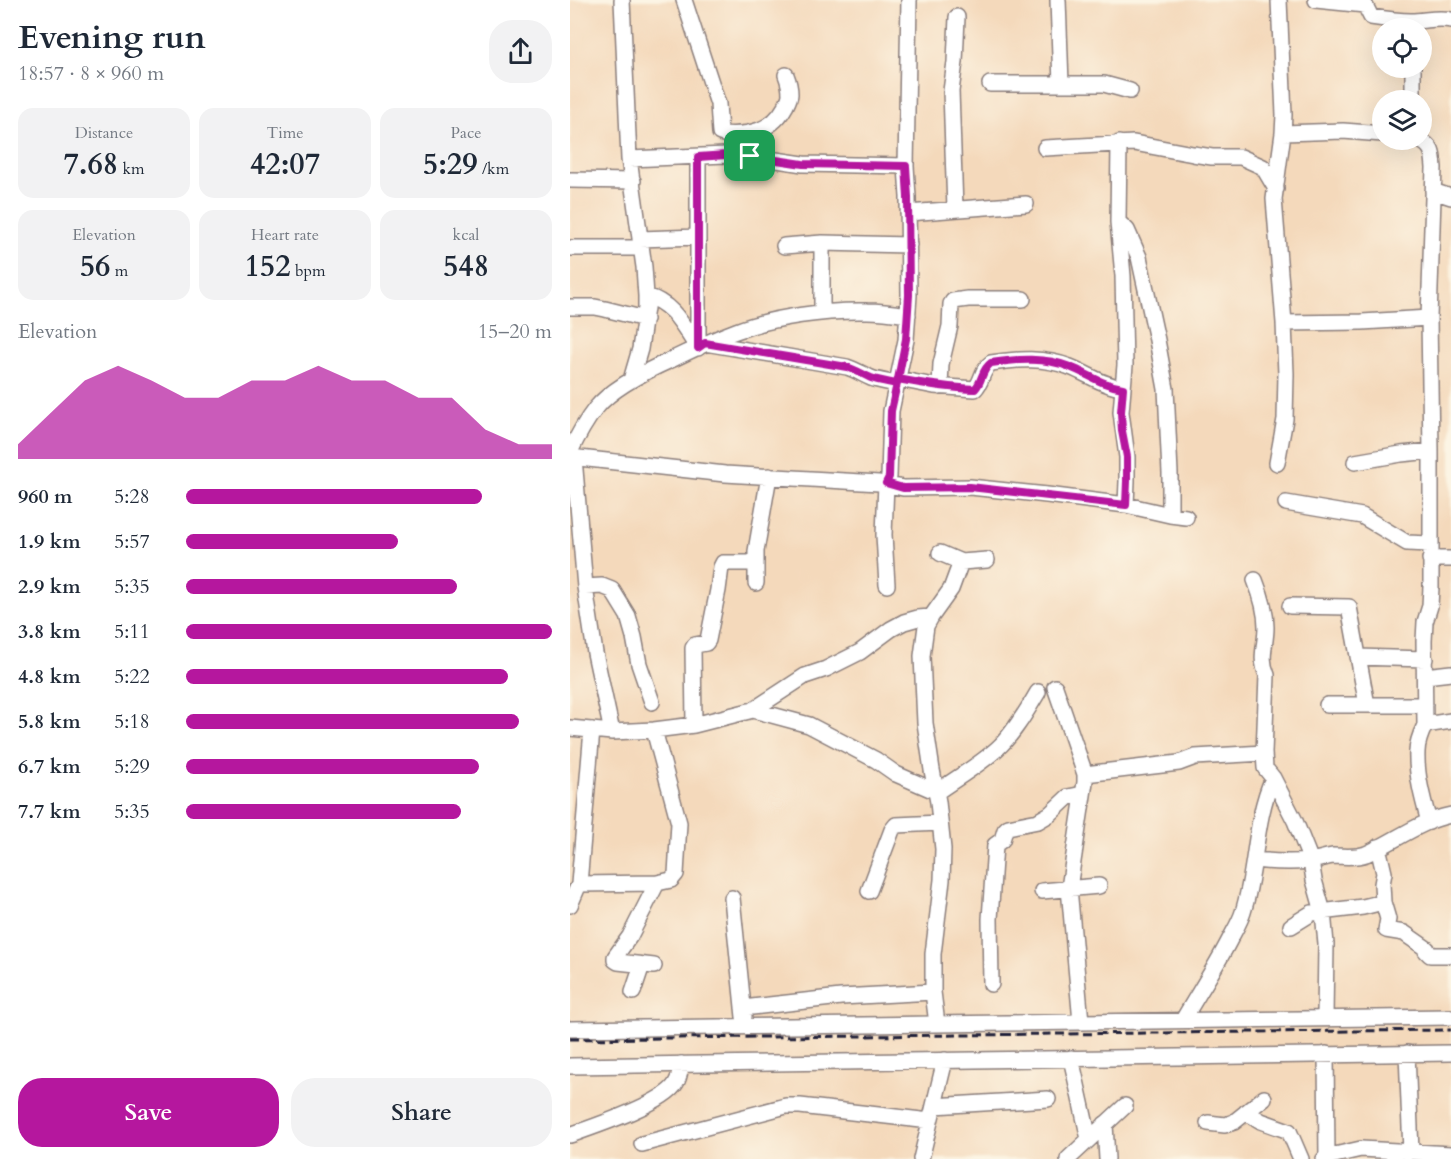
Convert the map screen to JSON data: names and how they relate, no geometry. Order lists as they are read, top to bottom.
{
  "page": {
    "heading": ["Evening run", "18:57 · 8 × 960 m"],
    "stats": [
      ["Distance", "7.68 km"],
      ["Time", "42:07"],
      ["Pace", "5:29 /km"],
      ["Elevation", "56 m"],
      ["Heart rate", "152 bpm"],
      ["kcal", "548"]
    ],
    "chart": ["Elevation", "15–20 m"],
    "list": [
      {
        "name": "960 m",
        "note": "5:28"
      },
      {
        "name": "1.9 km",
        "note": "5:57"
      },
      {
        "name": "2.9 km",
        "note": "5:35"
      },
      {
        "name": "3.8 km",
        "note": "5:11"
      },
      {
        "name": "4.8 km",
        "note": "5:22"
      },
      {
        "name": "5.8 km",
        "note": "5:18"
      },
      {
        "name": "6.7 km",
        "note": "5:29"
      },
      {
        "name": "7.7 km",
        "note": "5:35"
      }
    ],
    "buttons": ["Save", "Share"]
  }
}
